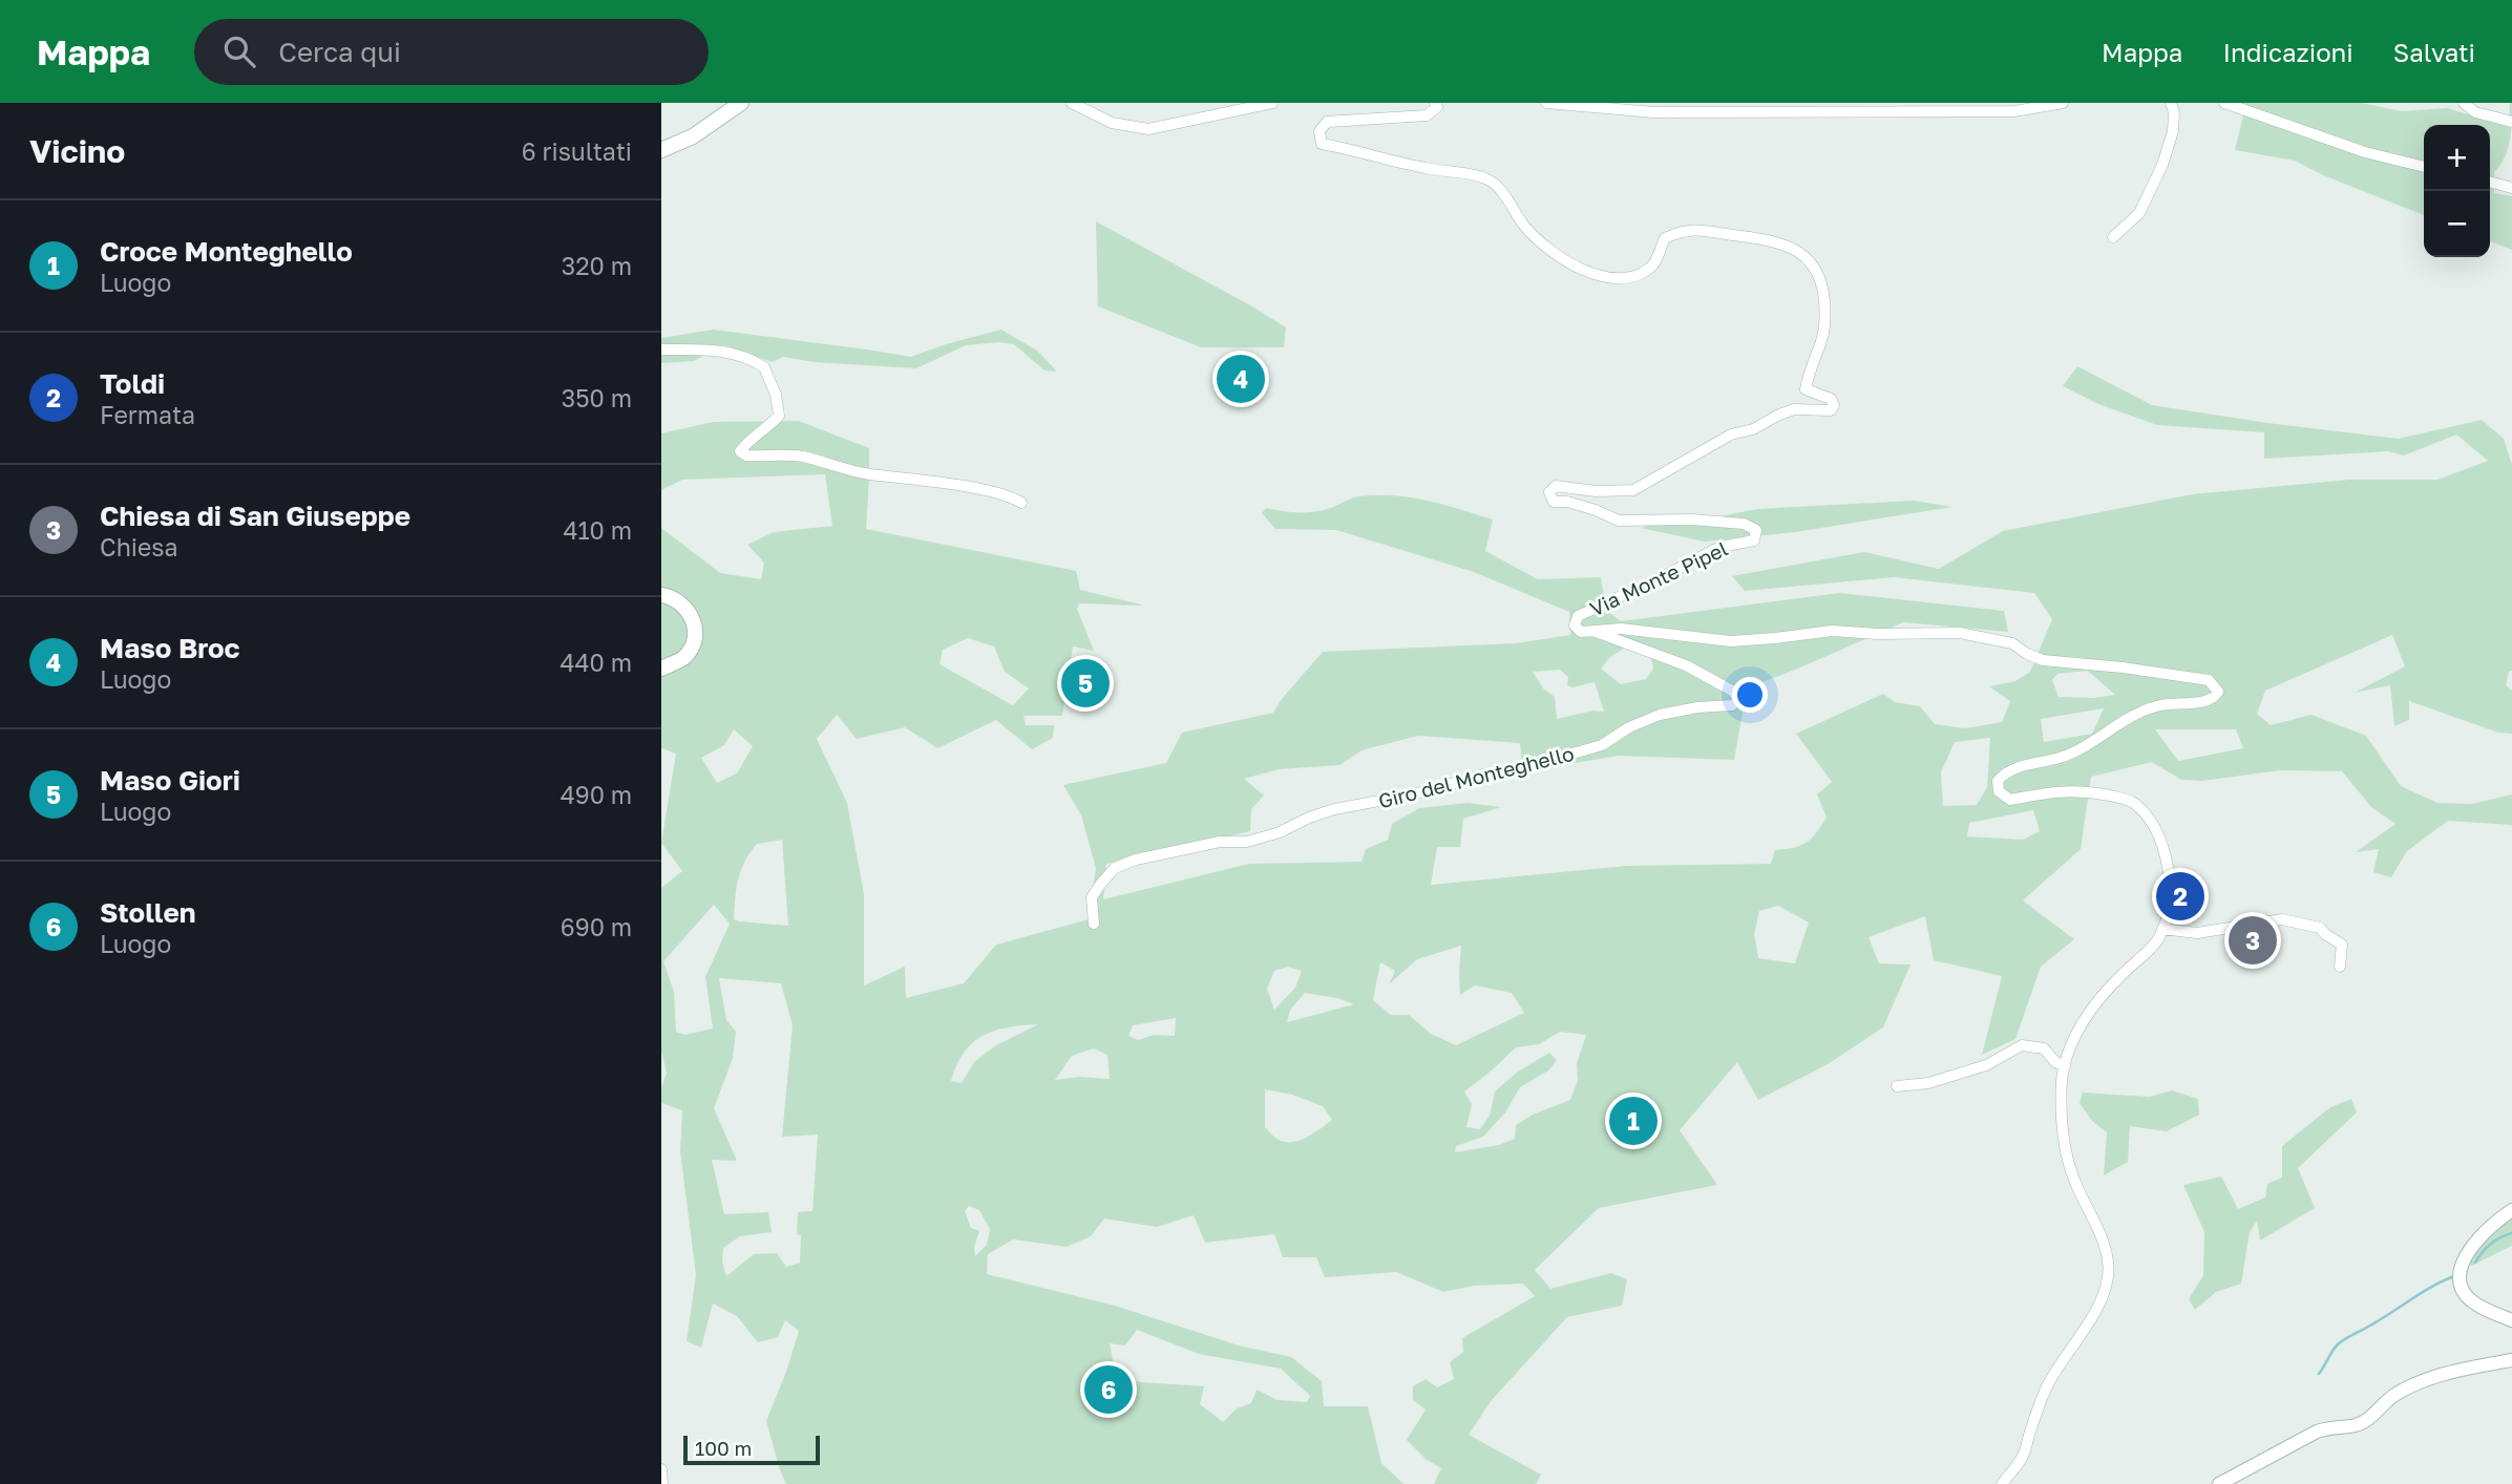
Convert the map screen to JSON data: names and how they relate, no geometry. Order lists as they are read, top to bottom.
{
  "streets": {
    "street": ["Via Monte Pipel", "Giro del Monteghello"]
  },
  "crossings": [
    ["Via Monte Pipel", "Giro del Monteghello"]
  ],
  "scale_bar": "100 m",
  "page": {
    "header": "Mappa",
    "search": "Cerca qui",
    "nav": ["Mappa", "Indicazioni", "Salvati"],
    "heading": ["Vicino", "6 risultati"],
    "map_buttons": ["+", "−"],
    "list": [
      {
        "mark": "1",
        "name": "Croce Monteghello",
        "note": "Luogo",
        "value": "320 m"
      },
      {
        "mark": "2",
        "name": "Toldi",
        "note": "Fermata",
        "value": "350 m"
      },
      {
        "mark": "3",
        "name": "Chiesa di San Giuseppe",
        "note": "Chiesa",
        "value": "410 m"
      },
      {
        "mark": "4",
        "name": "Maso Broc",
        "note": "Luogo",
        "value": "440 m"
      },
      {
        "mark": "5",
        "name": "Maso Giori",
        "note": "Luogo",
        "value": "490 m"
      },
      {
        "mark": "6",
        "name": "Stollen",
        "note": "Luogo",
        "value": "690 m"
      }
    ],
    "pins": [
      "4",
      "5",
      "2",
      "3",
      "1",
      "6"
    ],
    "scale": "100 m"
  }
}
